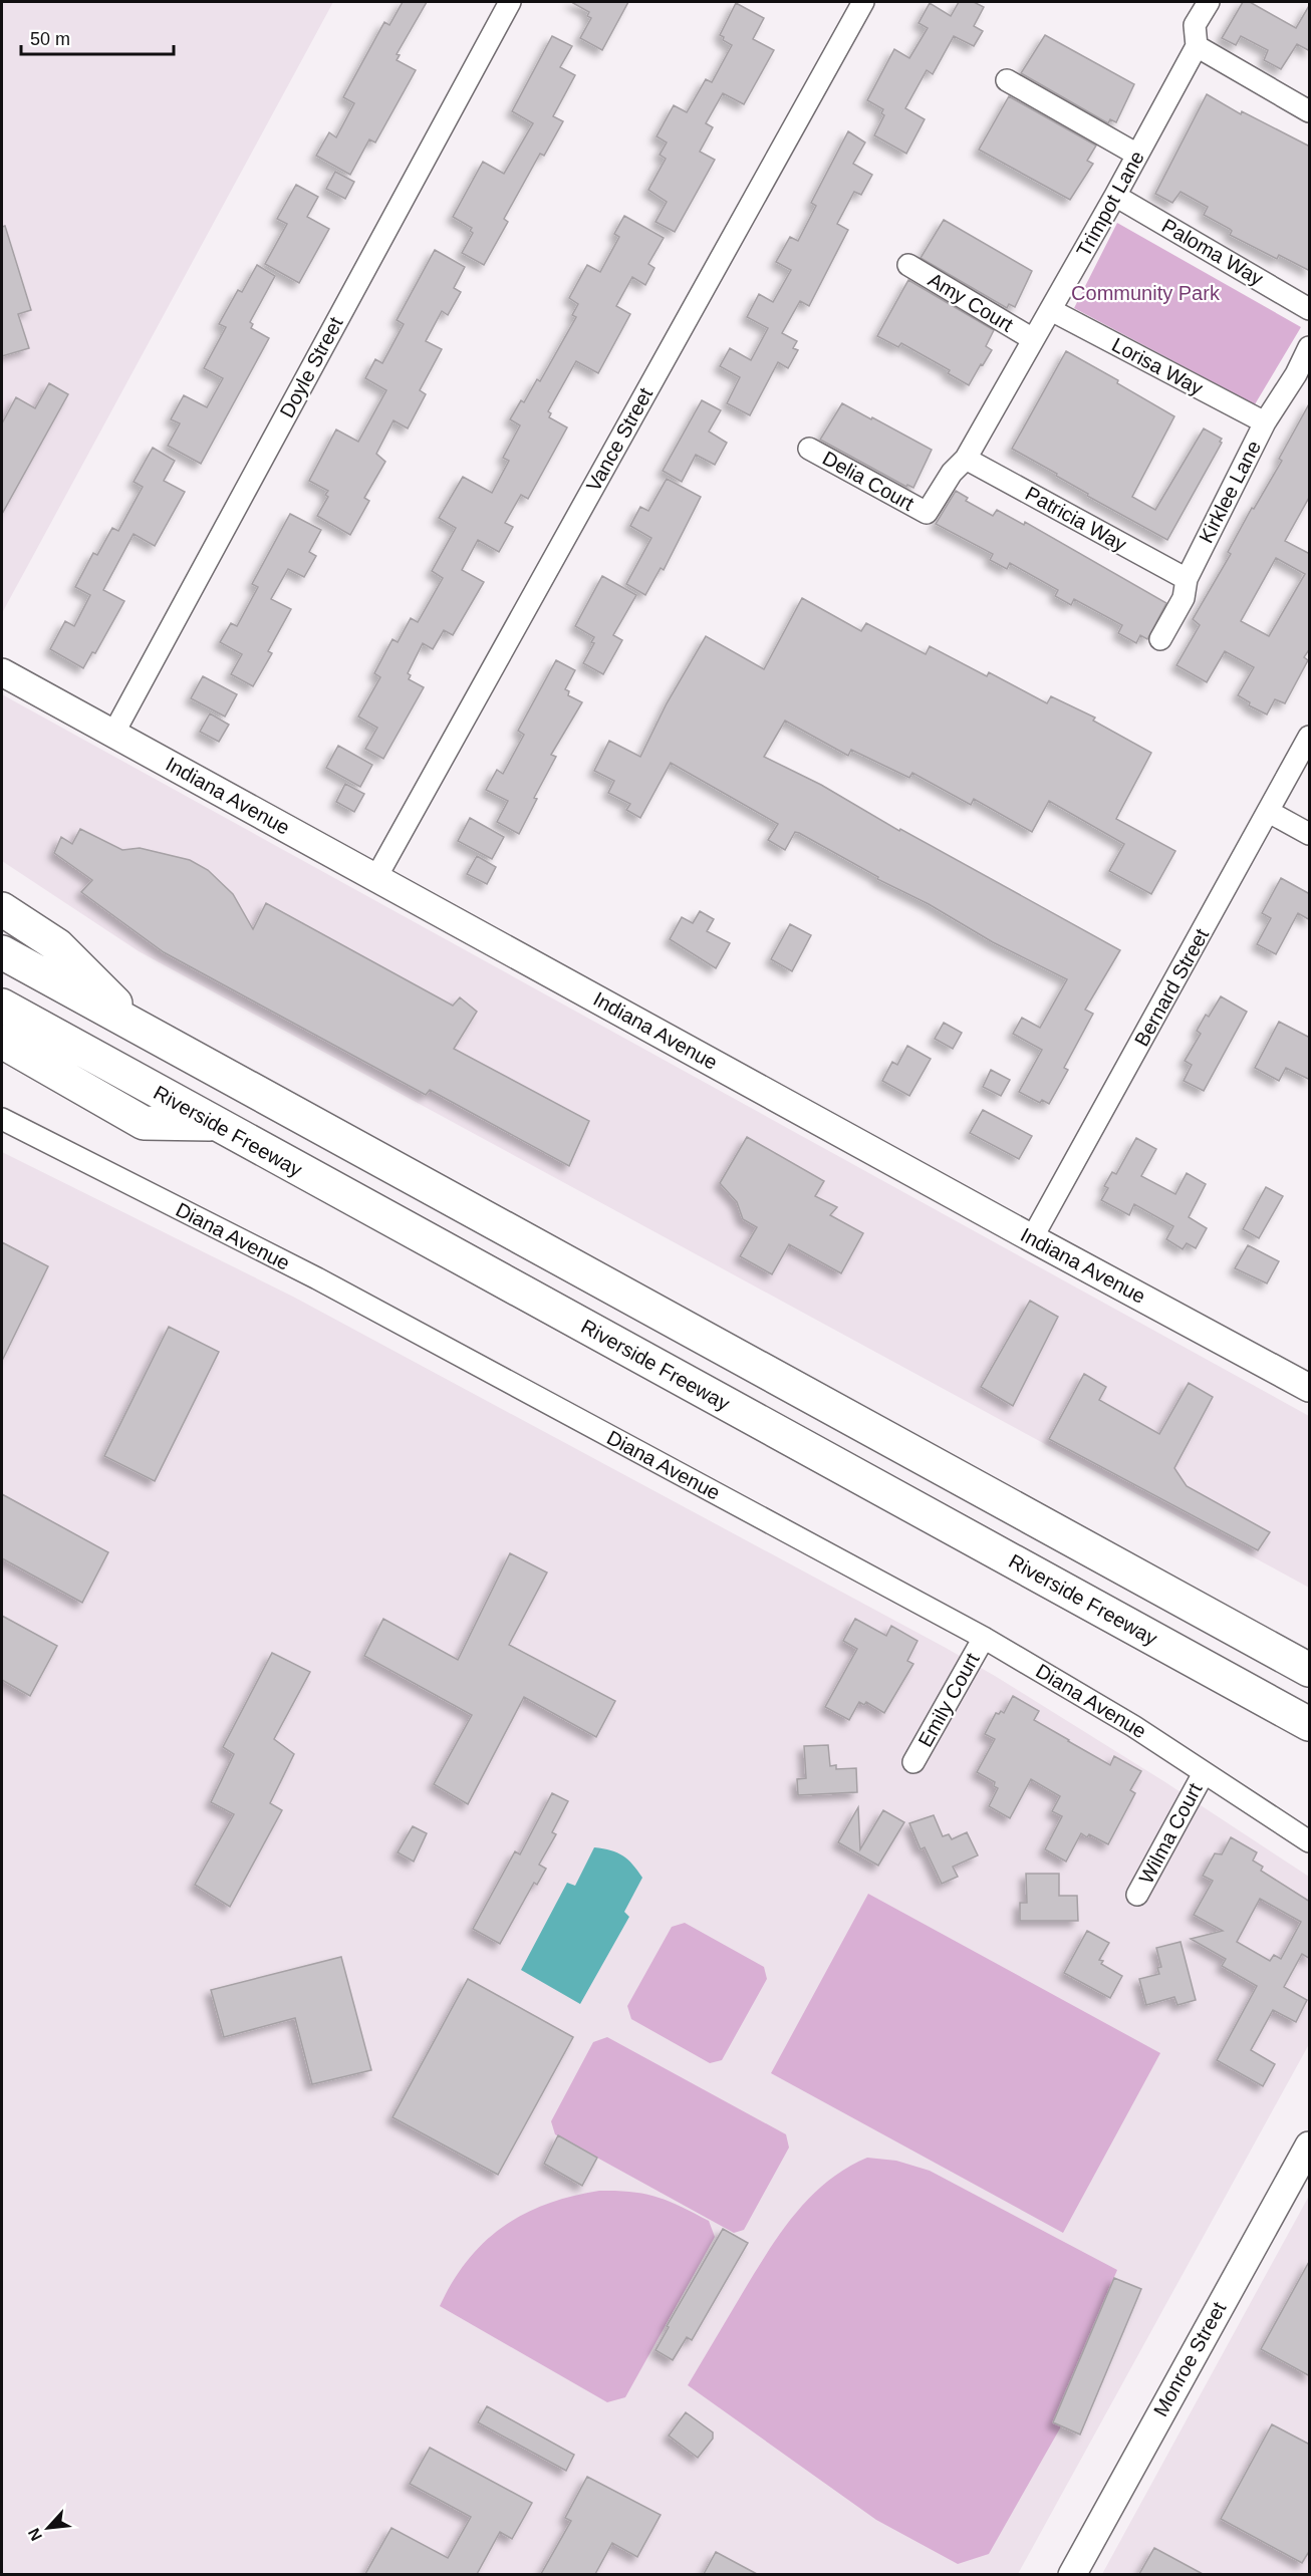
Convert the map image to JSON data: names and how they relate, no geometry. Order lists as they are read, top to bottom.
{
  "streets": {
    "highway": ["Riverside Freeway"],
    "street": [
      "Trimpot Lane",
      "Paloma Way",
      "Amy Court",
      "Lorisa Way",
      "Doyle Street",
      "Vance Street",
      "Delia Court",
      "Kirklee Lane",
      "Patricia Way",
      "Indiana Avenue",
      "Bernard Street",
      "Diana Avenue",
      "Emily Court",
      "Wilma Court",
      "Monroe Street"
    ]
  },
  "crossings": [
    ["Trimpot Lane", "Paloma Way"],
    ["Trimpot Lane", "Amy Court"],
    ["Trimpot Lane", "Lorisa Way"],
    ["Trimpot Lane", "Delia Court"],
    ["Trimpot Lane", "Patricia Way"],
    ["Lorisa Way", "Kirklee Lane"],
    ["Doyle Street", "Indiana Avenue"],
    ["Vance Street", "Indiana Avenue"],
    ["Kirklee Lane", "Patricia Way"],
    ["Indiana Avenue", "Bernard Street"],
    ["Diana Avenue", "Emily Court"],
    ["Diana Avenue", "Wilma Court"]
  ],
  "parks": ["Community Park"],
  "scale_bar": "50 m",
  "north": "bottom left"
}
